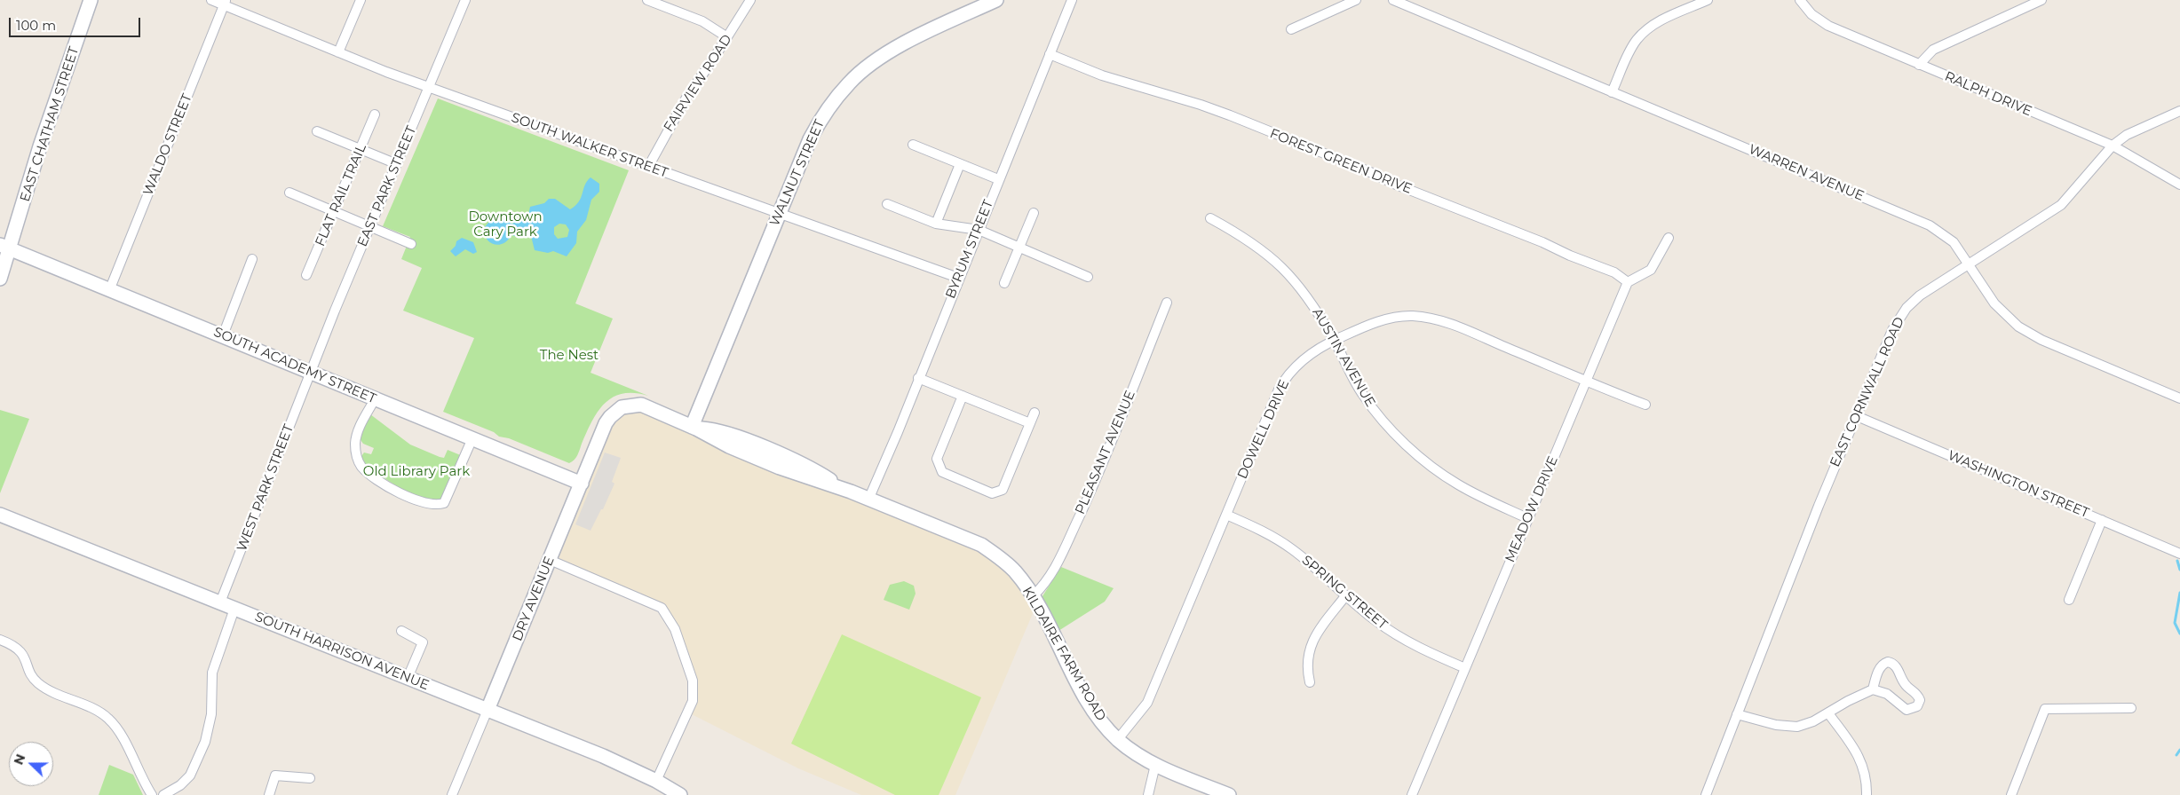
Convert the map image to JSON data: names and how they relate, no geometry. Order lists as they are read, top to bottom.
{
  "streets": {
    "main road": [
      "EAST CHATHAM STREET",
      "WALNUT STREET",
      "SOUTH ACADEMY STREET",
      "DRY AVENUE",
      "SOUTH HARRISON AVENUE",
      "KILDAIRE FARM ROAD"
    ],
    "street": [
      "FAIRVIEW ROAD",
      "RALPH DRIVE",
      "WALDO STREET",
      "SOUTH WALKER STREET",
      "FOREST GREEN DRIVE",
      "WARREN AVENUE",
      "EAST PARK STREET",
      "FLAT RAIL TRAIL",
      "BYRUM STREET",
      "AUSTIN AVENUE",
      "EAST CORNWALL ROAD",
      "DOWELL DRIVE",
      "PLEASANT AVENUE",
      "WASHINGTON STREET",
      "WEST PARK STREET",
      "MEADOW DRIVE",
      "SPRING STREET"
    ]
  },
  "crossings": [
    ["FAIRVIEW ROAD", "SOUTH WALKER STREET"],
    ["RALPH DRIVE", "EAST CORNWALL ROAD"],
    ["EAST CHATHAM STREET", "SOUTH ACADEMY STREET"],
    ["WALDO STREET", "SOUTH WALKER STREET"],
    ["WALDO STREET", "SOUTH ACADEMY STREET"],
    ["SOUTH WALKER STREET", "WALNUT STREET"],
    ["SOUTH WALKER STREET", "EAST PARK STREET"],
    ["SOUTH WALKER STREET", "BYRUM STREET"],
    ["FOREST GREEN DRIVE", "BYRUM STREET"],
    ["FOREST GREEN DRIVE", "MEADOW DRIVE"],
    ["WALNUT STREET", "KILDAIRE FARM ROAD"],
    ["WARREN AVENUE", "EAST CORNWALL ROAD"],
    ["EAST PARK STREET", "SOUTH ACADEMY STREET"],
    ["EAST PARK STREET", "WEST PARK STREET"],
    ["BYRUM STREET", "KILDAIRE FARM ROAD"],
    ["AUSTIN AVENUE", "DOWELL DRIVE"],
    ["AUSTIN AVENUE", "MEADOW DRIVE"],
    ["SOUTH ACADEMY STREET", "WEST PARK STREET"],
    ["SOUTH ACADEMY STREET", "DRY AVENUE"],
    ["EAST CORNWALL ROAD", "WASHINGTON STREET"],
    ["DOWELL DRIVE", "MEADOW DRIVE"],
    ["DOWELL DRIVE", "SPRING STREET"],
    ["DOWELL DRIVE", "KILDAIRE FARM ROAD"],
    ["PLEASANT AVENUE", "KILDAIRE FARM ROAD"],
    ["WEST PARK STREET", "SOUTH HARRISON AVENUE"],
    ["MEADOW DRIVE", "SPRING STREET"],
    ["DRY AVENUE", "SOUTH HARRISON AVENUE"],
    ["DRY AVENUE", "KILDAIRE FARM ROAD"]
  ],
  "parks": ["Downtown Cary Park", "The Nest", "Old Library Park"],
  "scale_bar": "100 m",
  "north": "left"
}
